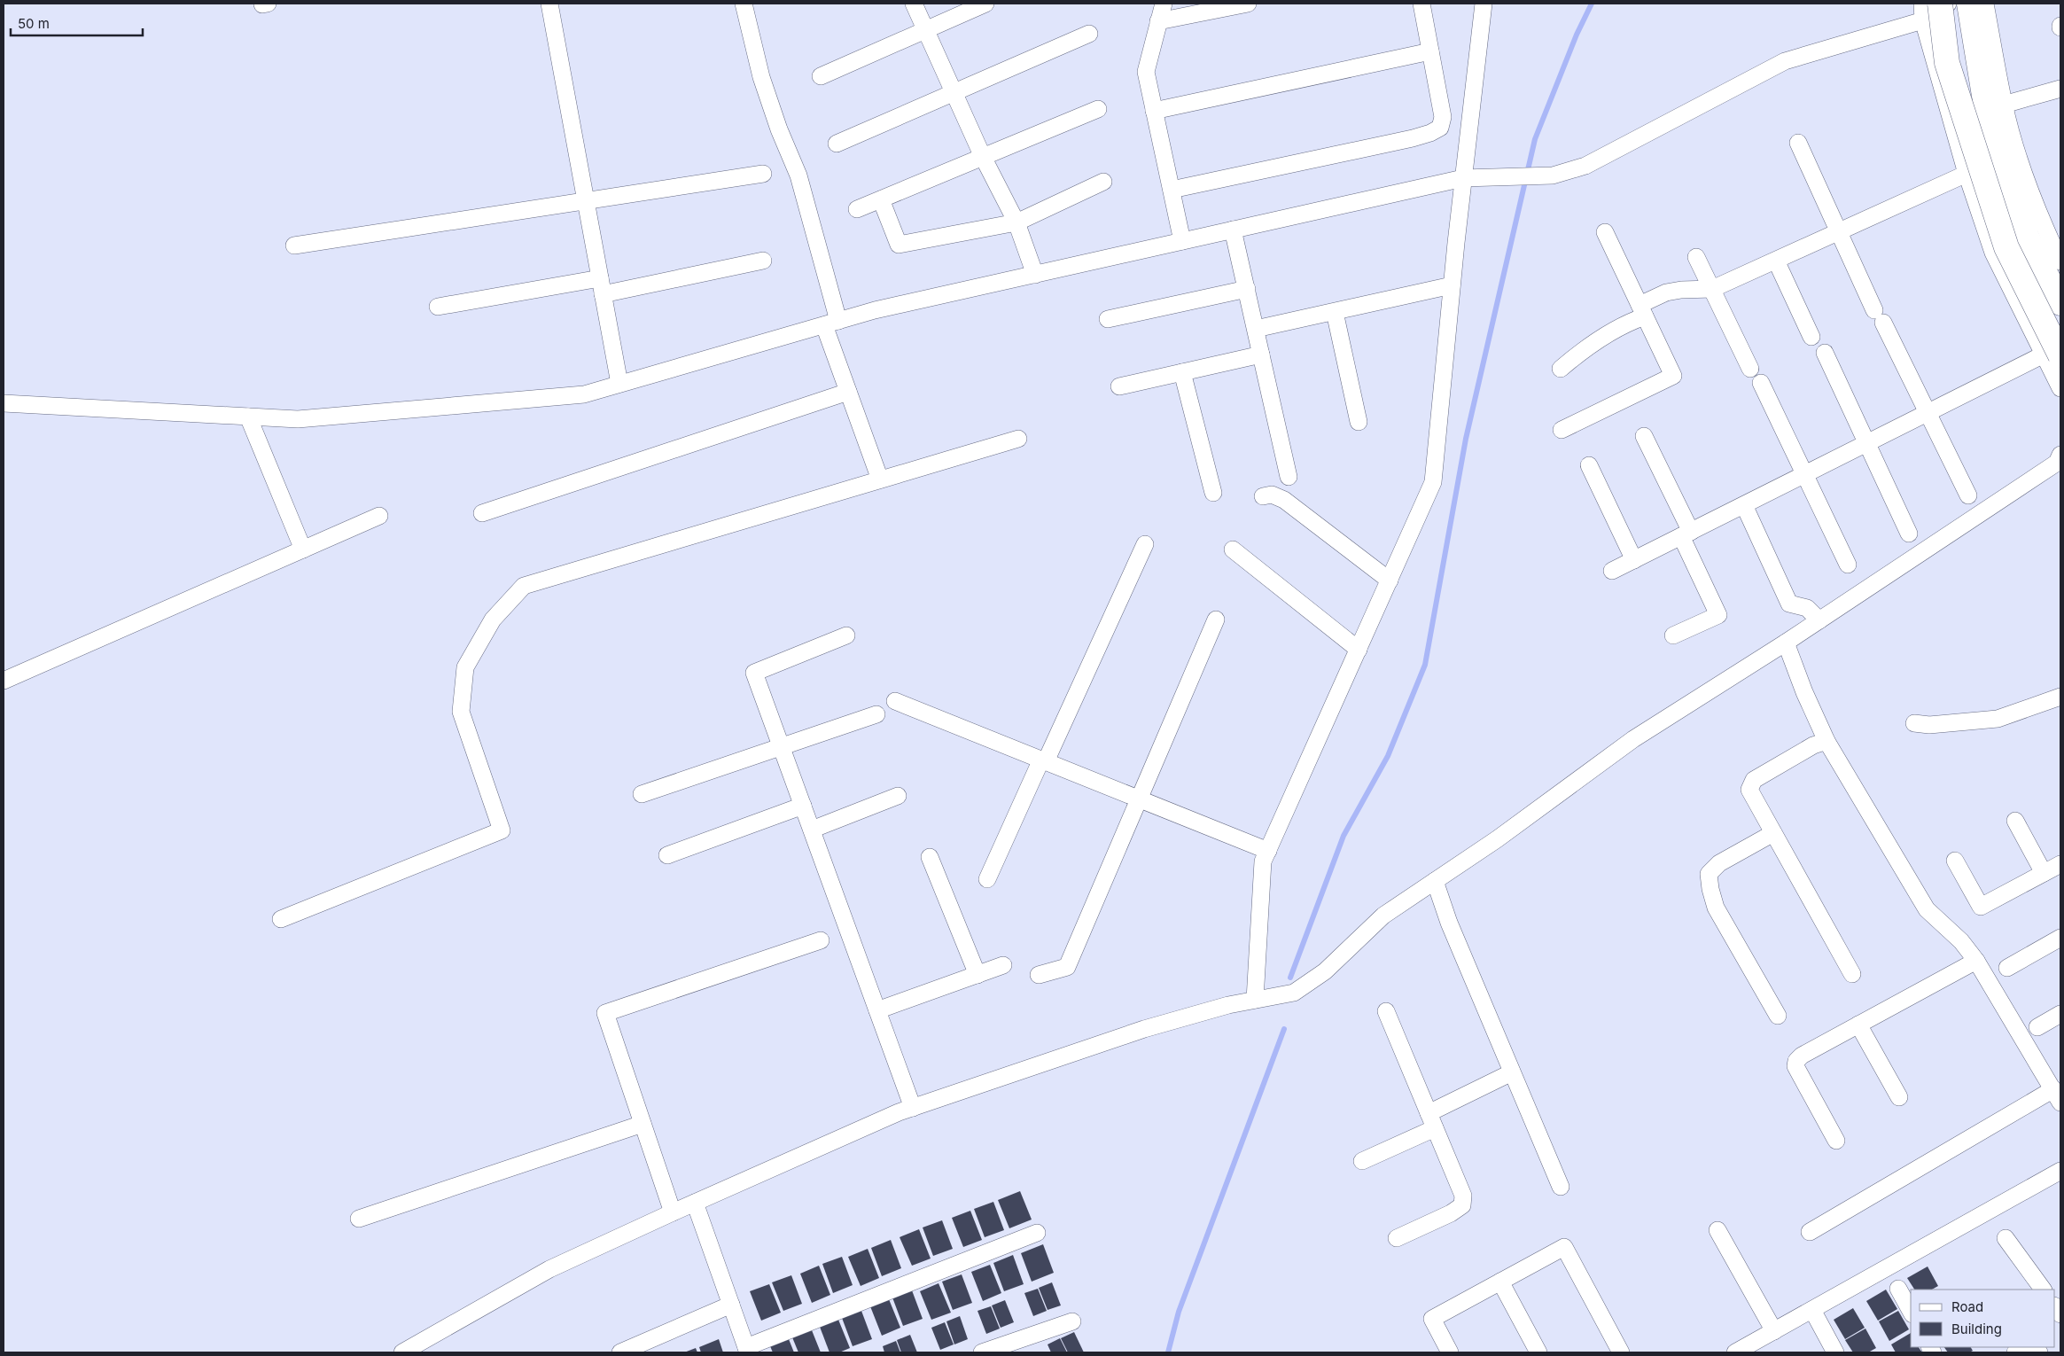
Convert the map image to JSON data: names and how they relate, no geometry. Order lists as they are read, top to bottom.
{
  "legend": ["Road", "Building"],
  "scale_bar": "50 m"
}
